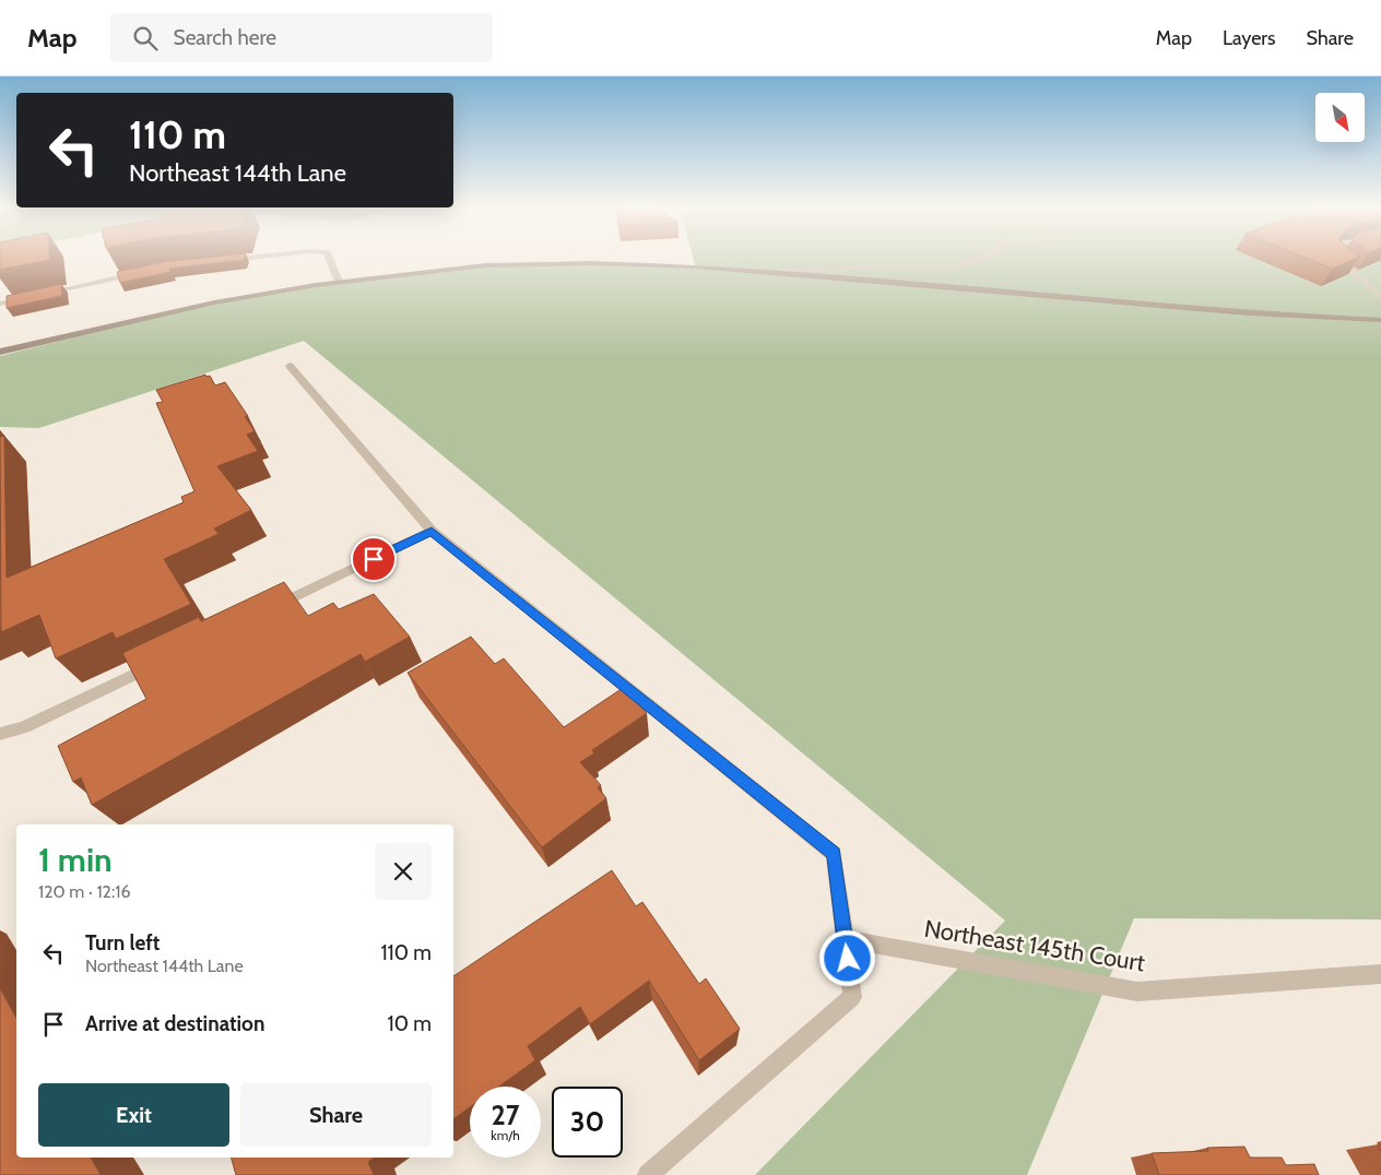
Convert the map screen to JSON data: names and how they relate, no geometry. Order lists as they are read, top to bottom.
{
  "streets": {
    "street": ["Northeast 145th Court"]
  },
  "north": "bottom right",
  "page": {
    "header": "Map",
    "search": "Search here",
    "nav": ["Map", "Layers", "Share"],
    "turn": ["110 m", "Northeast 144th Lane"],
    "heading": ["1 min", "120 m · 12:16"],
    "list": [
      {
        "name": "Turn left",
        "note": "Northeast 144th Lane",
        "value": "110 m"
      },
      {
        "name": "Arrive at destination",
        "value": "10 m"
      }
    ],
    "buttons": ["Exit", "Share"],
    "speed": "27 km/h",
    "limit": "30"
  }
}
